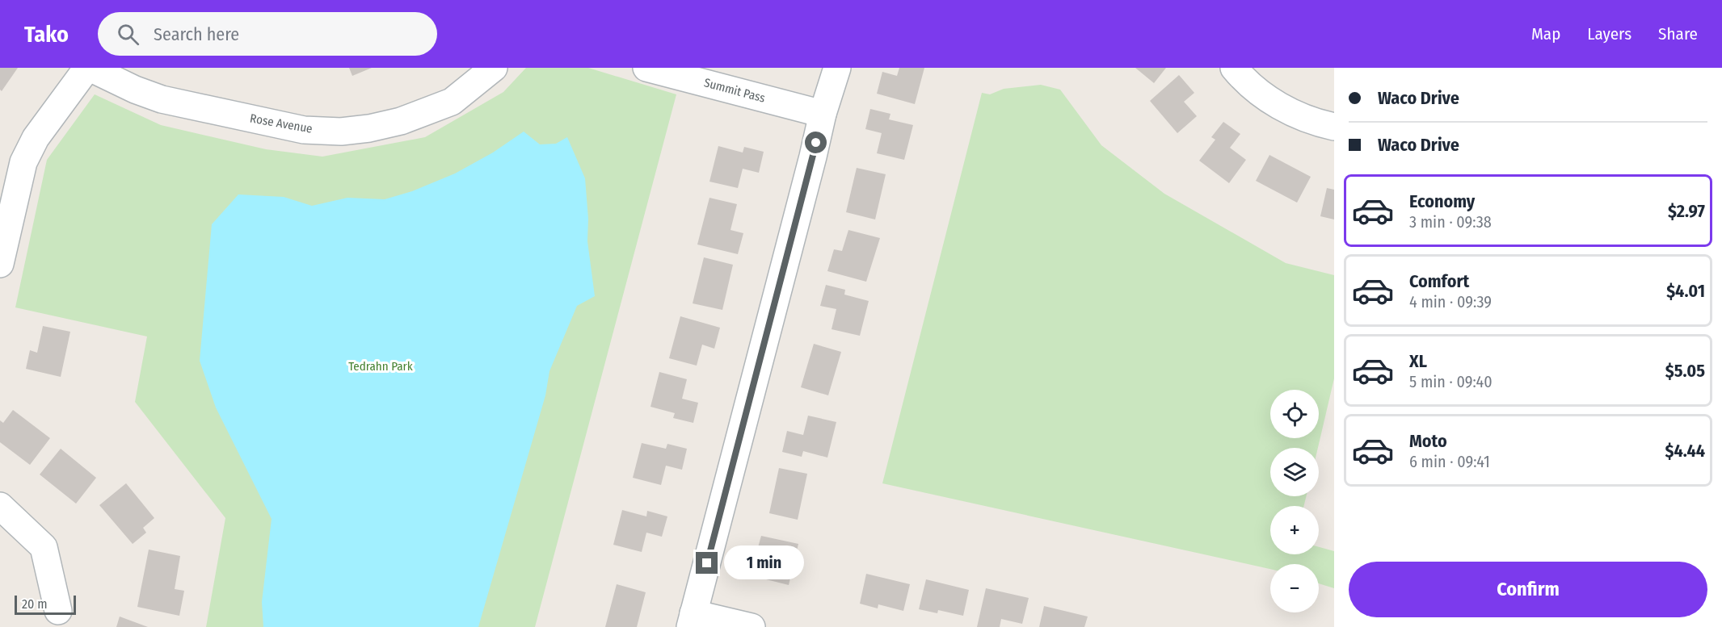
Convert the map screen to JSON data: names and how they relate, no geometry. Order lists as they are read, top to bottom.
{
  "streets": {
    "street": ["Summit Pass", "Rose Avenue"]
  },
  "parks": ["Tedrahn Park"],
  "scale_bar": "20 m",
  "page": {
    "header": "Tako",
    "search": "Search here",
    "nav": ["Map", "Layers", "Share"],
    "banner": ["Waco Drive", "Waco Drive"],
    "list": [
      {
        "name": "Economy",
        "note": "3 min · 09:38",
        "value": "$2.97"
      },
      {
        "name": "Comfort",
        "note": "4 min · 09:39",
        "value": "$4.01"
      },
      {
        "name": "XL",
        "note": "5 min · 09:40",
        "value": "$5.05"
      },
      {
        "name": "Moto",
        "note": "6 min · 09:41",
        "value": "$4.44"
      }
    ],
    "map_buttons": ["+", "−"],
    "bubble": "1 min",
    "buttons": "Confirm",
    "scale": "20 m"
  }
}
